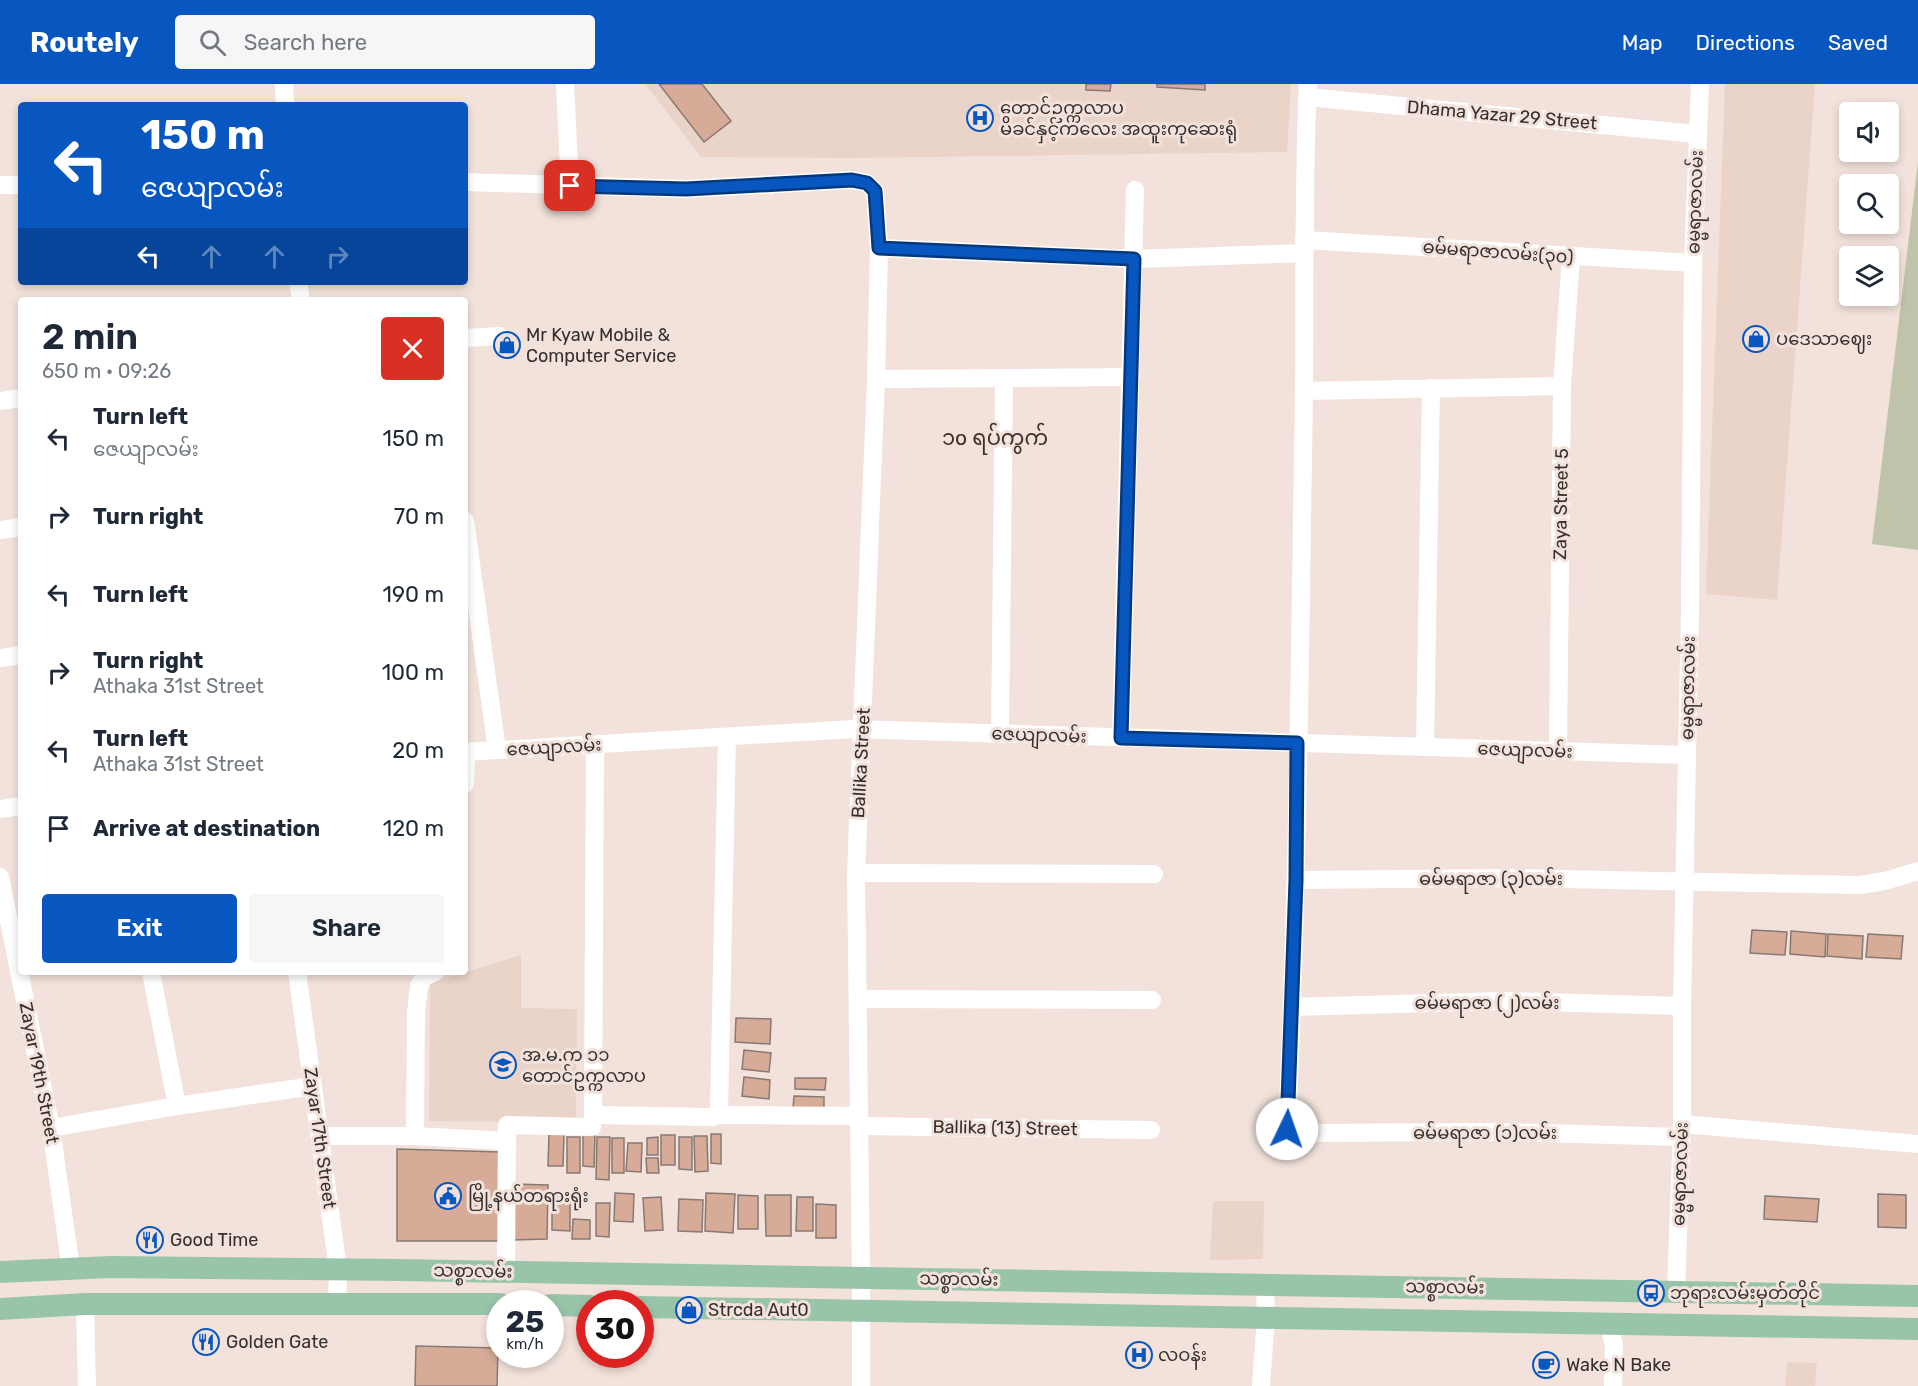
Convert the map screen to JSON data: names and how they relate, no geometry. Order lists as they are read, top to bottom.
{
  "streets": {
    "main road": ["သစ္စာလမ်း"],
    "street": [
      "Dhama Yazar 29 Street",
      "ဓမ္မရာဇာလမ်း",
      "ဓမ်မရာဇာလမ်း(၃၀)",
      "Zaya Street 5",
      "ဇေယျာလမ်း",
      "Ballika Street",
      "ဓမ်မရာဇာ (၃)လမ်း",
      "ဓမ်မရာဇာ (၂)လမ်း",
      "Zayar 19th Street",
      "Ballika (13) Street",
      "ဓမ်မရာဇာ (၁)လမ်း",
      "Zayar 17th Street"
    ]
  },
  "crossings": [
    ["Dhama Yazar 29 Street", "ဓမ္မရာဇာလမ်း"],
    ["ဓမ္မရာဇာလမ်း", "ဓမ်မရာဇာလမ်း(၃၀)"],
    ["ဓမ္မရာဇာလမ်း", "ဇေယျာလမ်း"],
    ["ဓမ္မရာဇာလမ်း", "ဓမ်မရာဇာ (၃)လမ်း"],
    ["ဓမ္မရာဇာလမ်း", "ဓမ်မရာဇာ (၂)လမ်း"],
    ["ဓမ္မရာဇာလမ်း", "ဓမ်မရာဇာ (၁)လမ်း"],
    ["ဓမ္မရာဇာလမ်း", "သစ္စာလမ်း"],
    ["ဓမ်မရာဇာလမ်း(၃၀)", "Zaya Street 5"],
    ["ဓမ်မရာဇာလမ်း(၃၀)", "Ballika Street"],
    ["Zaya Street 5", "ဇေယျာလမ်း"],
    ["ဇေယျာလမ်း", "Ballika Street"],
    ["Ballika Street", "Ballika (13) Street"],
    ["Ballika Street", "သစ္စာလမ်း"],
    ["ဓမ်မရာဇာ (၂)လမ်း", "ဓမ်မရာဇာ (၁)လမ်း"],
    ["Zayar 19th Street", "သစ္စာလမ်း"],
    ["Zayar 17th Street", "သစ္စာလမ်း"]
  ],
  "districts": ["၁o ရပ်ကွက်"],
  "places": {
    "hospital": ["တောင်ဥက္ကလာပ မိခင်နှင့်ကလေး အထူးကုဆေးရုံ", "လဝန်း"],
    "shop": ["ပဒေသာဈေး", "Mr Kyaw Mobile & Computer Service", "Strcda Aut0"],
    "school or university": ["အ.မ.က ၁၁ တောင်ဥက္ကလာပ"],
    "public building": ["မြို့နယ်တရားရုံး"],
    "restaurant": ["Good Time", "Golden Gate"],
    "bus stop": ["ဘုရားလမ်းမှတ်တိုင်"],
    "cafe": ["Wake N Bake"]
  },
  "page": {
    "header": "Routely",
    "search": "Search here",
    "nav": ["Map", "Directions", "Saved"],
    "turn": ["150 m", "ဇေယျာလမ်း"],
    "heading": ["2 min", "650 m · 09:26"],
    "list": [
      {
        "name": "Turn left",
        "note": "ဇေယျာလမ်း",
        "value": "150 m"
      },
      {
        "name": "Turn right",
        "value": "70 m"
      },
      {
        "name": "Turn left",
        "value": "190 m"
      },
      {
        "name": "Turn right",
        "note": "Athaka 31st Street",
        "value": "100 m"
      },
      {
        "name": "Turn left",
        "note": "Athaka 31st Street",
        "value": "20 m"
      },
      {
        "name": "Arrive at destination",
        "value": "120 m"
      }
    ],
    "buttons": ["Exit", "Share"],
    "speed": "25 km/h",
    "limit": "30"
  }
}
